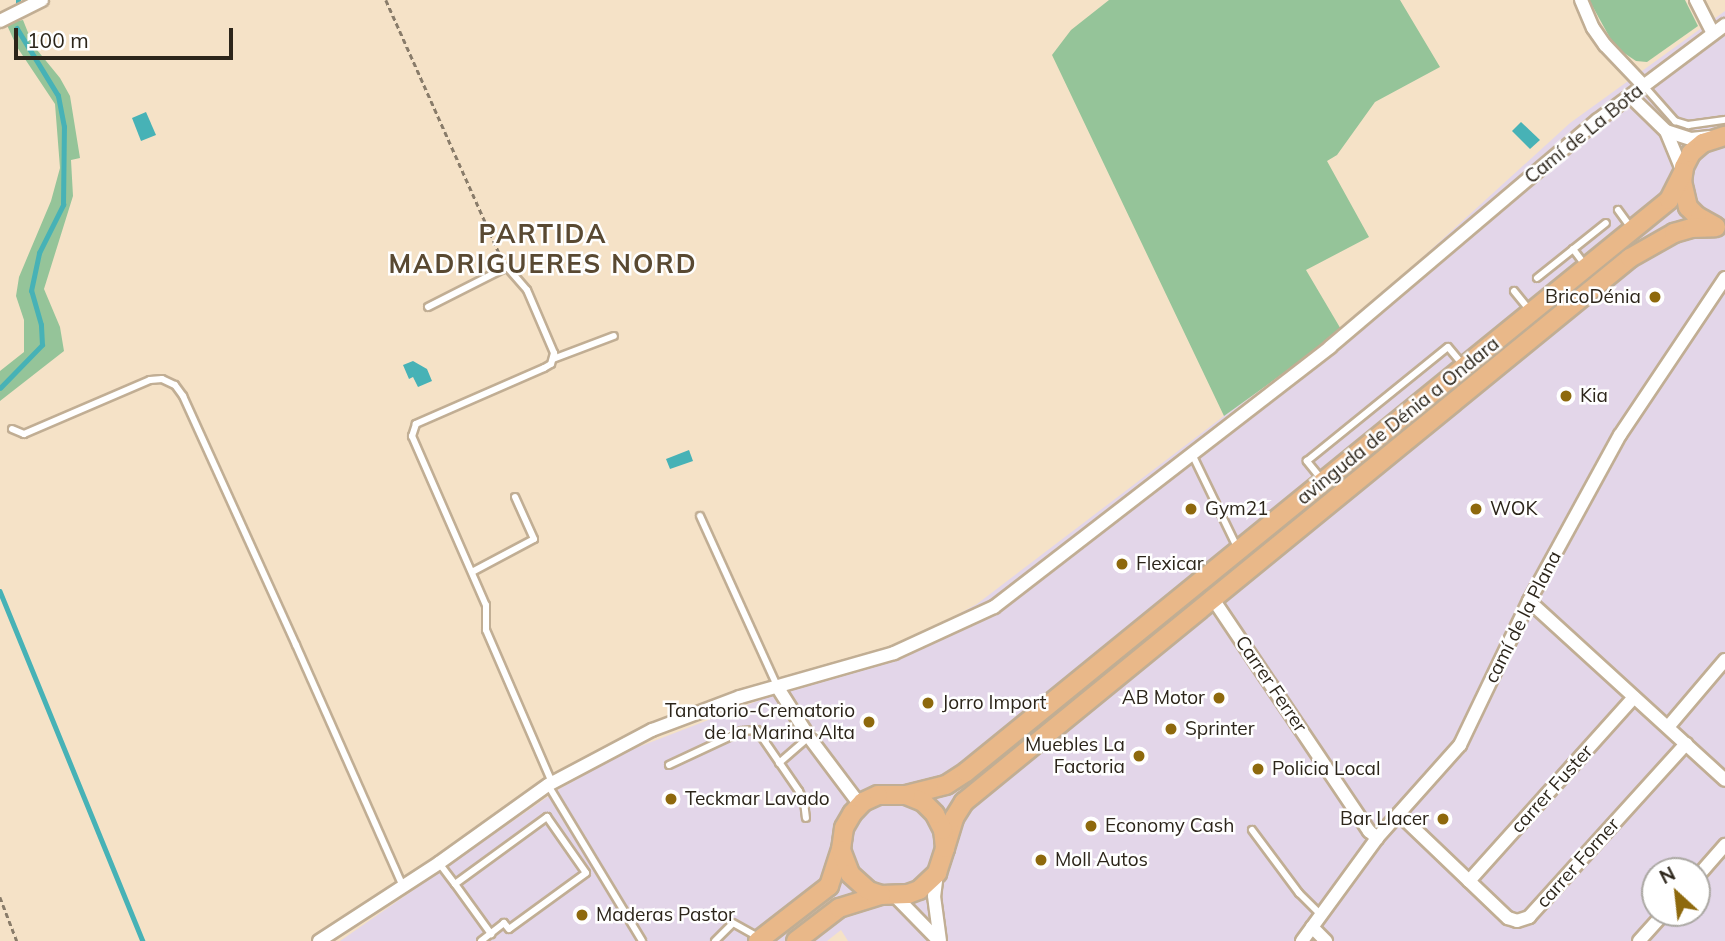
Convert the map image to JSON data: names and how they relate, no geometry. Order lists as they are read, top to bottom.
{
  "streets": {
    "main road": ["avinguda de Dénia a Ondara"],
    "street": [
      "Camí de La Bota",
      "camí de la Plana",
      "Carrer Ferrer",
      "carrer Fuster",
      "carrer Forner"
    ]
  },
  "crossings": [
    ["avinguda de Dénia a Ondara", "Carrer Ferrer"],
    ["camí de la Plana", "Carrer Ferrer"],
    ["camí de la Plana", "carrer Forner"],
    ["carrer Fuster", "carrer Forner"]
  ],
  "districts": ["PARTIDA MADRIGUERES NORD"],
  "places": [
    "BricoDénia",
    "Kia",
    "Gym21",
    "WOK",
    "Flexicar",
    "AB Motor",
    "Jorro Import",
    "Tanatorio-Crematorio de la Marina Alta",
    "Sprinter",
    "Muebles La Factoria",
    "Policia Local",
    "Teckmar Lavado",
    "Bar Llacer",
    "Economy Cash",
    "Moll Autos",
    "Maderas Pastor"
  ],
  "scale_bar": "100 m",
  "north": "top left"
}
